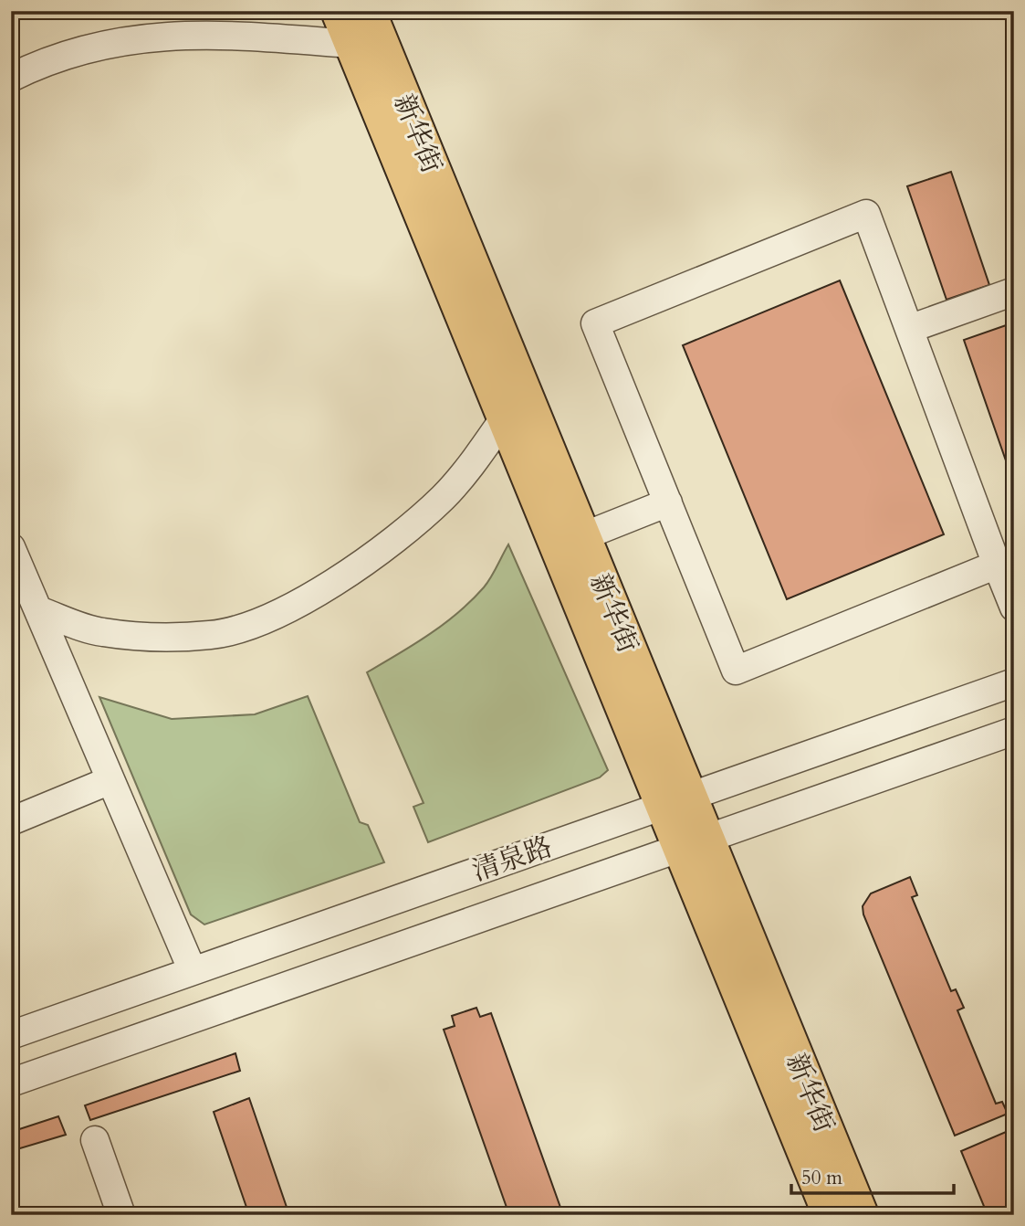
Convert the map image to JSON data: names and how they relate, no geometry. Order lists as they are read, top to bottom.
{
  "streets": {
    "main road": ["新华街"],
    "street": ["清泉路"]
  },
  "crossings": [
    ["新华街", "清泉路"]
  ],
  "scale_bar": "50 m"
}
